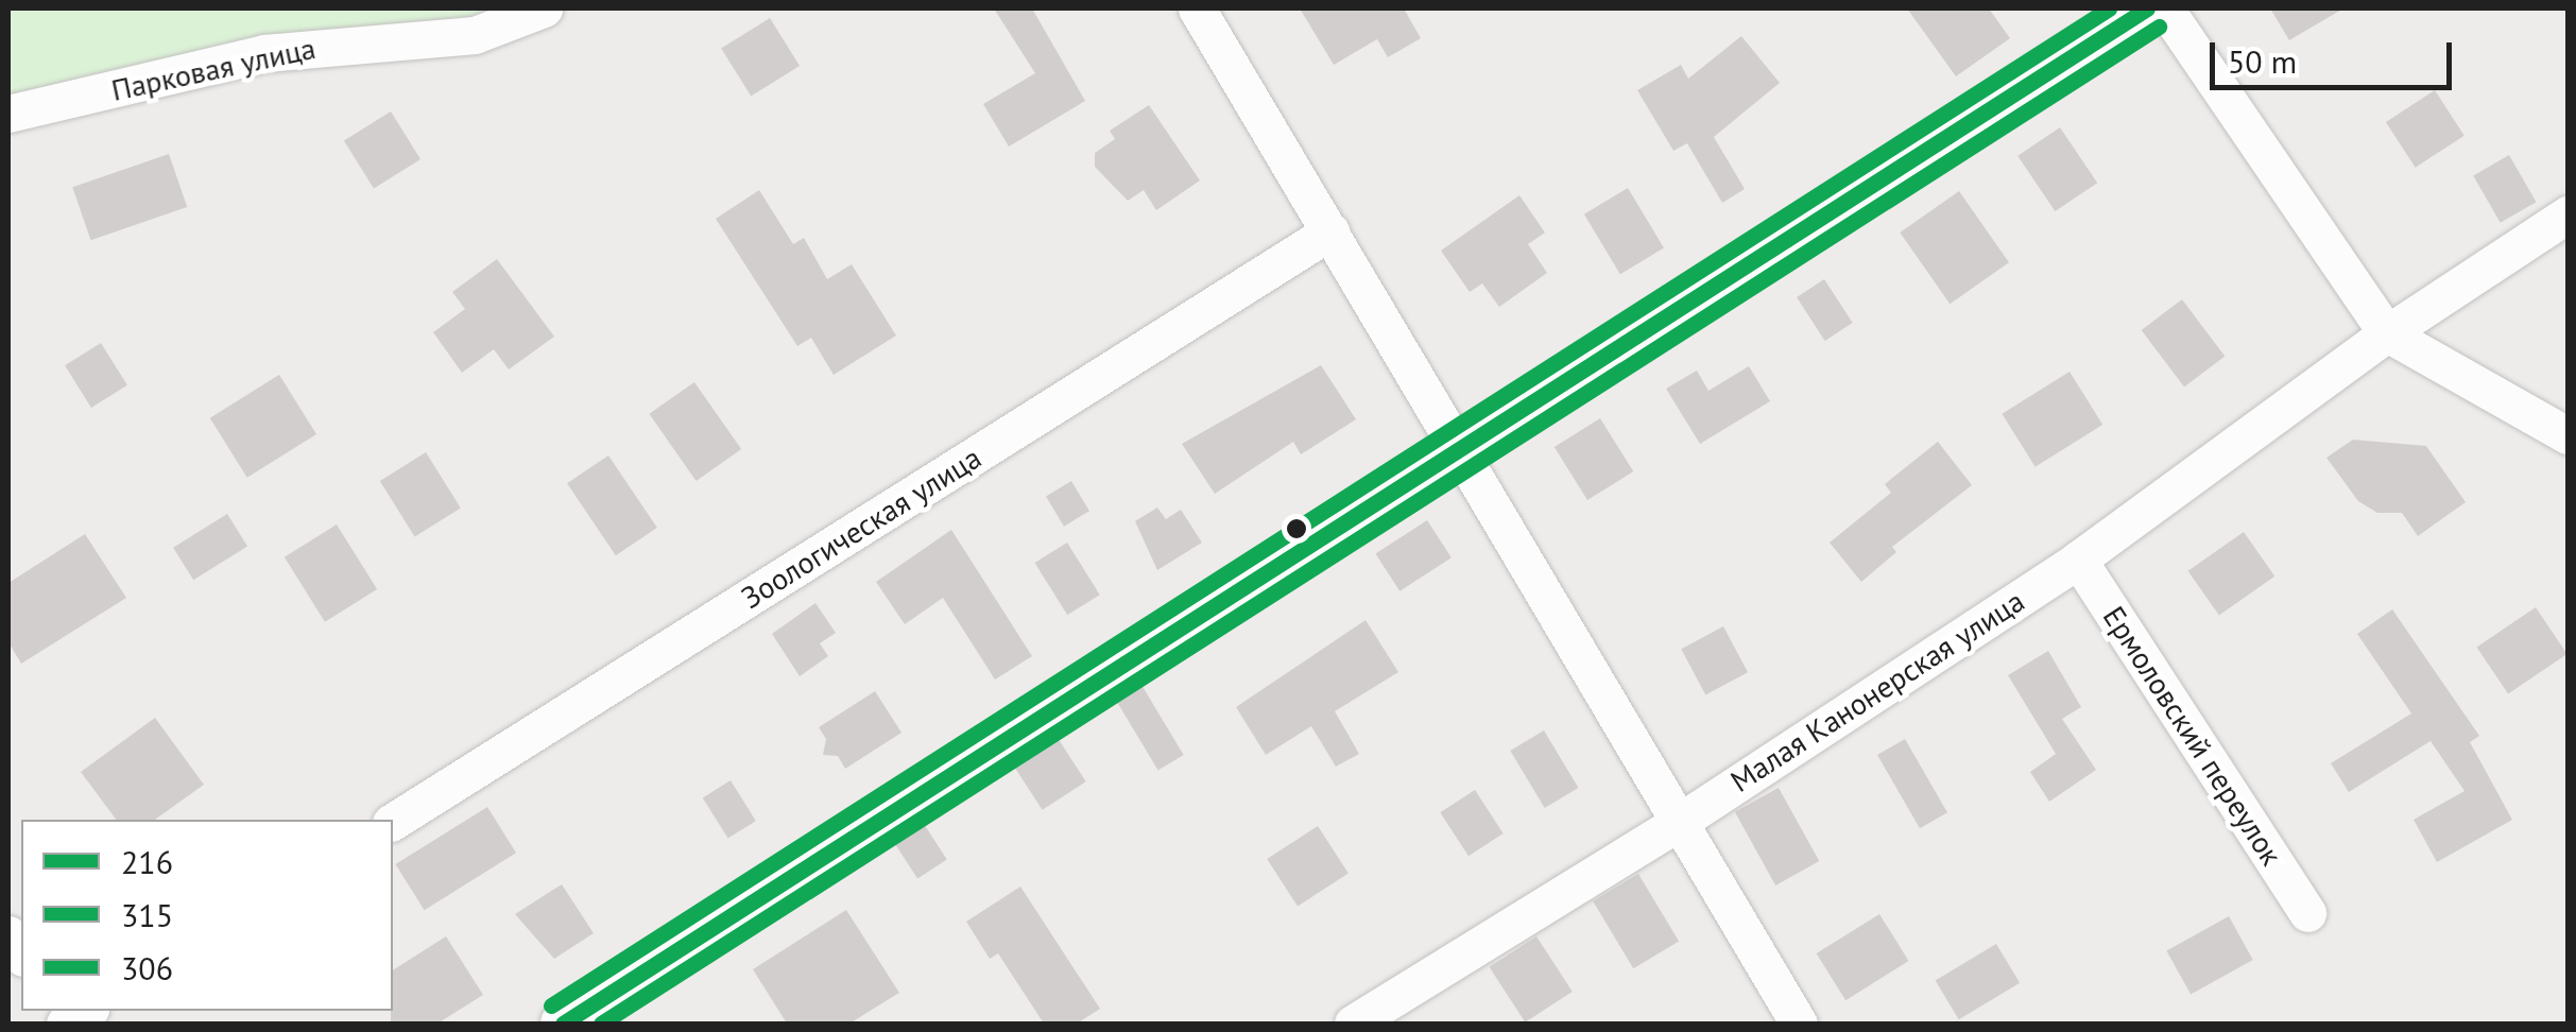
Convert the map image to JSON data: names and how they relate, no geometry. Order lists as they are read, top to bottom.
{
  "streets": {
    "street": [
      "Парковая улица",
      "Зоологическая улица",
      "Малая Канонерская улица",
      "Ермоловский переулок"
    ]
  },
  "crossings": [
    ["Малая Канонерская улица", "Ермоловский переулок"]
  ],
  "lines": ["transit line 216", "transit line 306", "transit line 315"],
  "legend": ["216", "315", "306"],
  "scale_bar": "50 m"
}
